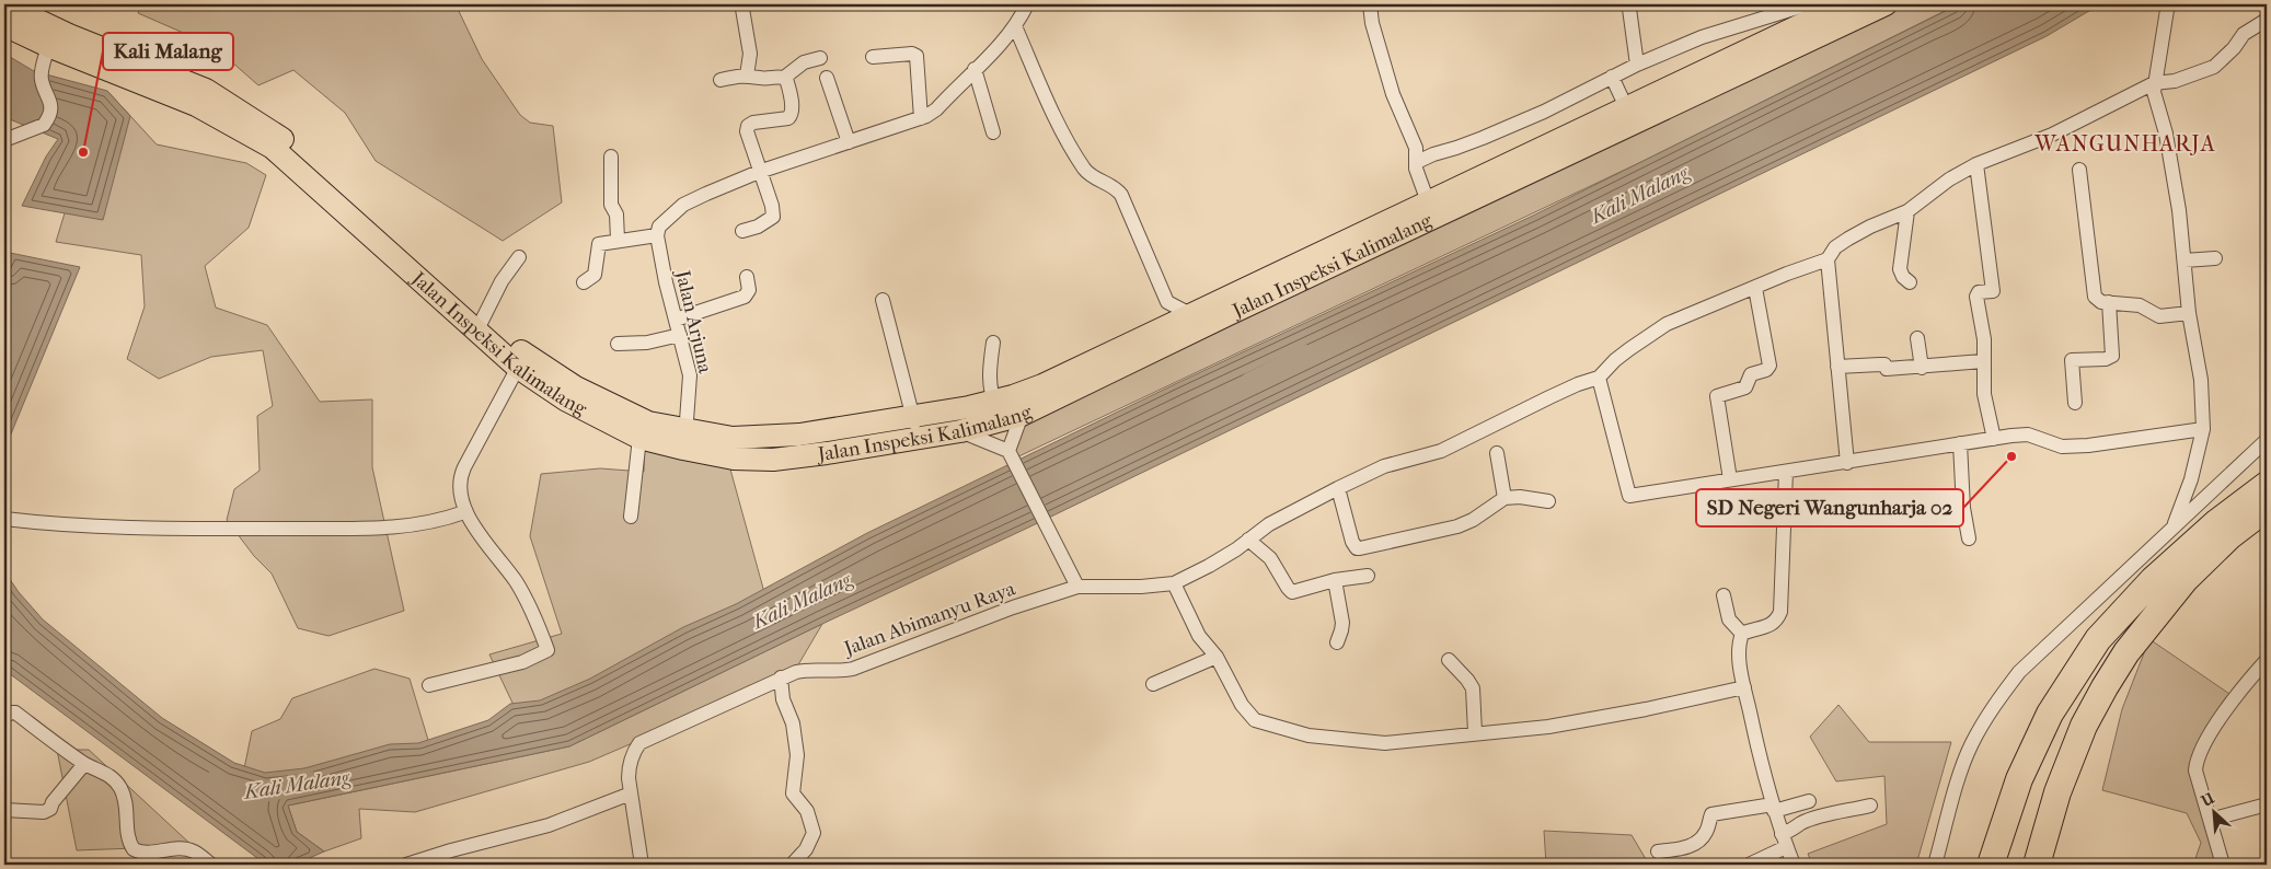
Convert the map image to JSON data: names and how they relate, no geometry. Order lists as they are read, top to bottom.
{
  "streets": {
    "main road": ["Jalan Inspeksi Kalimalang"],
    "street": ["Jalan Arjuna", "Jalan Abimanyu Raya"]
  },
  "crossings": [
    ["Jalan Inspeksi Kalimalang", "Jalan Arjuna"]
  ],
  "districts": ["WANGUNHARJA"],
  "water": ["Kali Malang"],
  "places": ["Kali Malang", "SD Negeri Wangunharja 02"],
  "north": "top left"
}
